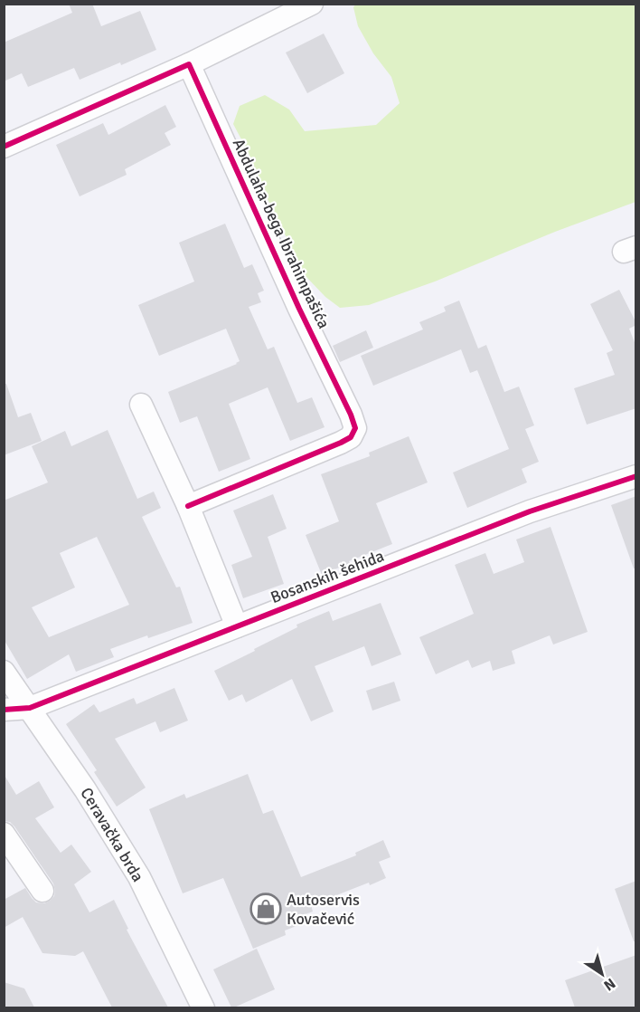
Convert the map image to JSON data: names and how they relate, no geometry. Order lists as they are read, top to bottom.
{
  "streets": {
    "street": ["Abdulaha-bega Ibrahimpašića", "Bosanskih šehida", "Ceravačka brda"]
  },
  "crossings": [
    ["Bosanskih šehida", "Ceravačka brda"]
  ],
  "places": {
    "shop": ["Autoservis Kovačević"]
  },
  "north": "bottom right"
}
